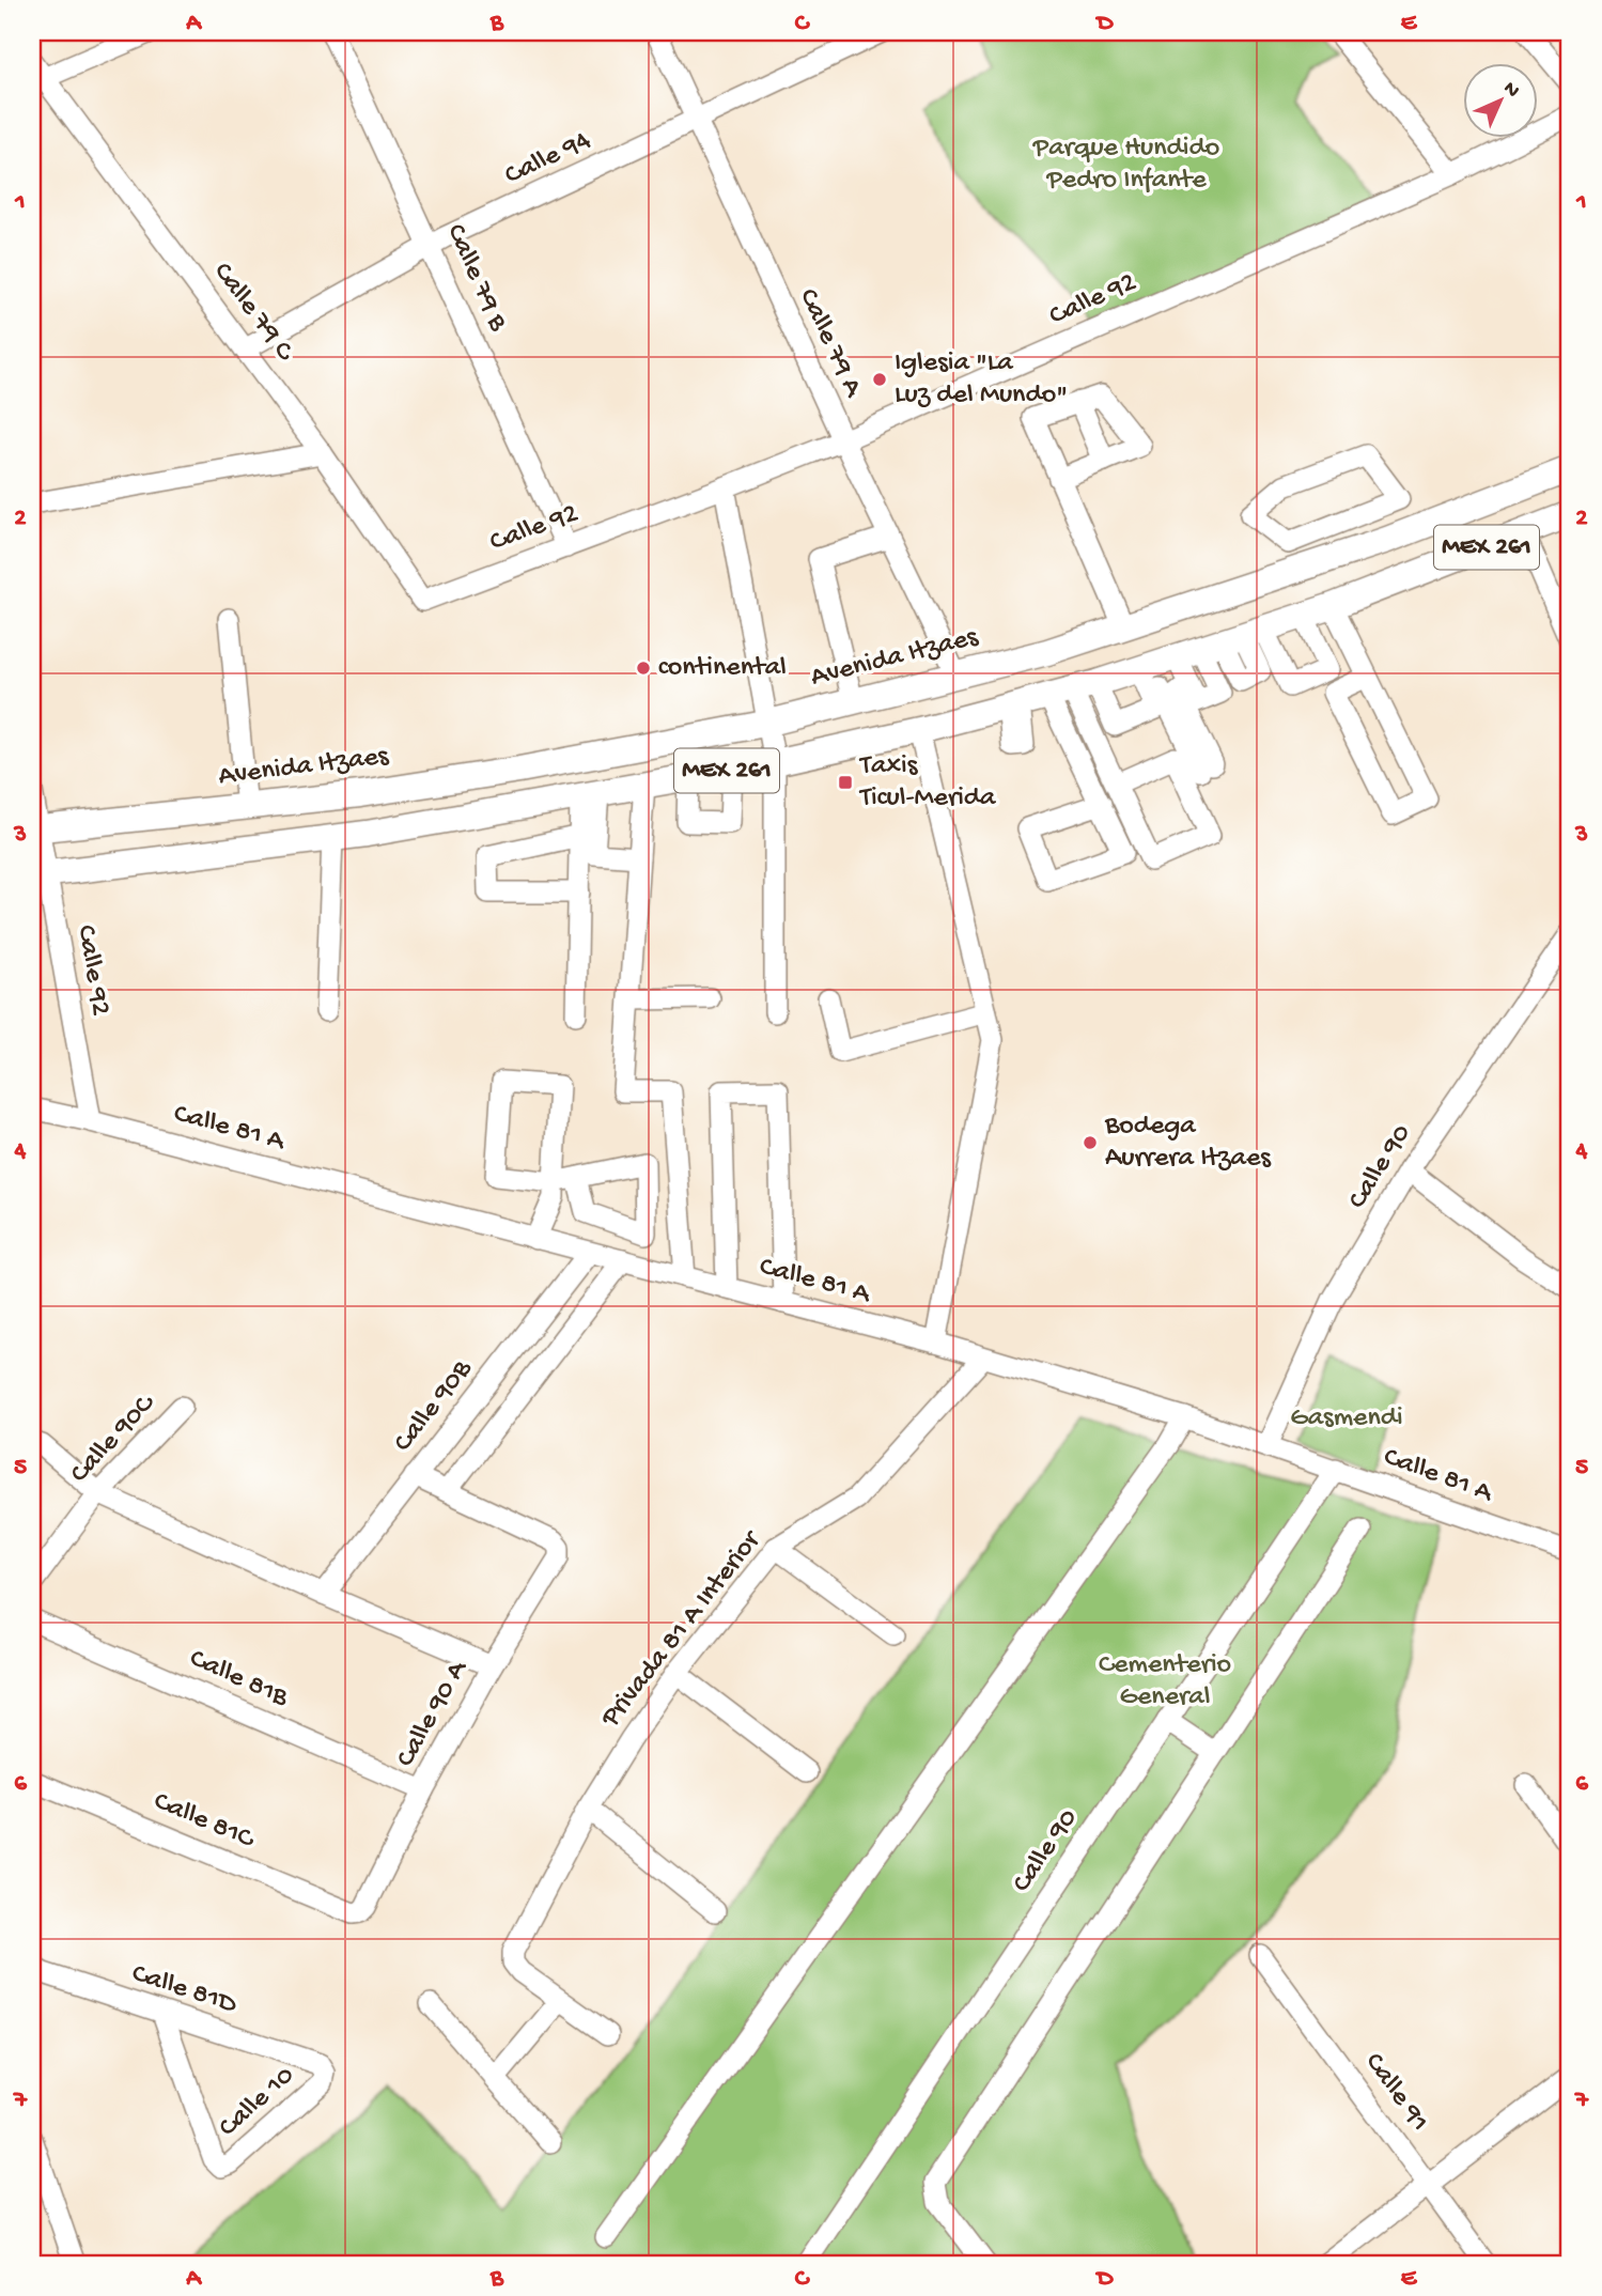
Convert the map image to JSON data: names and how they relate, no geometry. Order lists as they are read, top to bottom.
{
  "streets": {
    "main road": ["MEX 261", "Avenida Itzaes"],
    "street": [
      "Calle 94",
      "Calle 79 B",
      "Calle 92",
      "Calle 79 C",
      "Calle 79 A",
      "Calle 81 A",
      "Calle 90",
      "Calle 90B",
      "Calle 90C",
      "Privada 81 A Interior",
      "Calle 81B",
      "Calle 90 A",
      "Calle 81C",
      "Calle 81D",
      "Calle 91",
      "Calle 10"
    ]
  },
  "crossings": [
    ["Calle 94", "Calle 79 B"],
    ["Calle 94", "Calle 79 C"],
    ["Calle 94", "Calle 79 A"],
    ["Calle 79 B", "Calle 92"],
    ["Calle 92", "Calle 79 C"],
    ["Calle 92", "Calle 79 A"],
    ["Calle 92", "MEX 261"],
    ["Calle 92", "Avenida Itzaes"],
    ["Calle 92", "Calle 81 A"],
    ["Calle 79 A", "Avenida Itzaes"],
    ["Calle 81 A", "Calle 90"],
    ["Calle 81 A", "Calle 90B"],
    ["Calle 81 A", "Privada 81 A Interior"],
    ["Calle 81B", "Calle 90 A"],
    ["Calle 90 A", "Calle 81C"],
    ["Calle 81D", "Calle 10"]
  ],
  "parks": ["Parque Hundido Pedro Infante", "Gasmendi", "Cementerio General"],
  "places": {
    "other": ["Iglesia \"La Luz del Mundo\"", "continental", "Bodega Aurrera Itzaes"],
    "transit": ["Taxis Ticul-Merida"]
  },
  "north": "top right",
  "grid": {
    "columns": [
      "A",
      "B",
      "C",
      "D",
      "E"
    ],
    "rows": [
      "1",
      "2",
      "3",
      "4",
      "5",
      "6",
      "7"
    ]
  }
}
